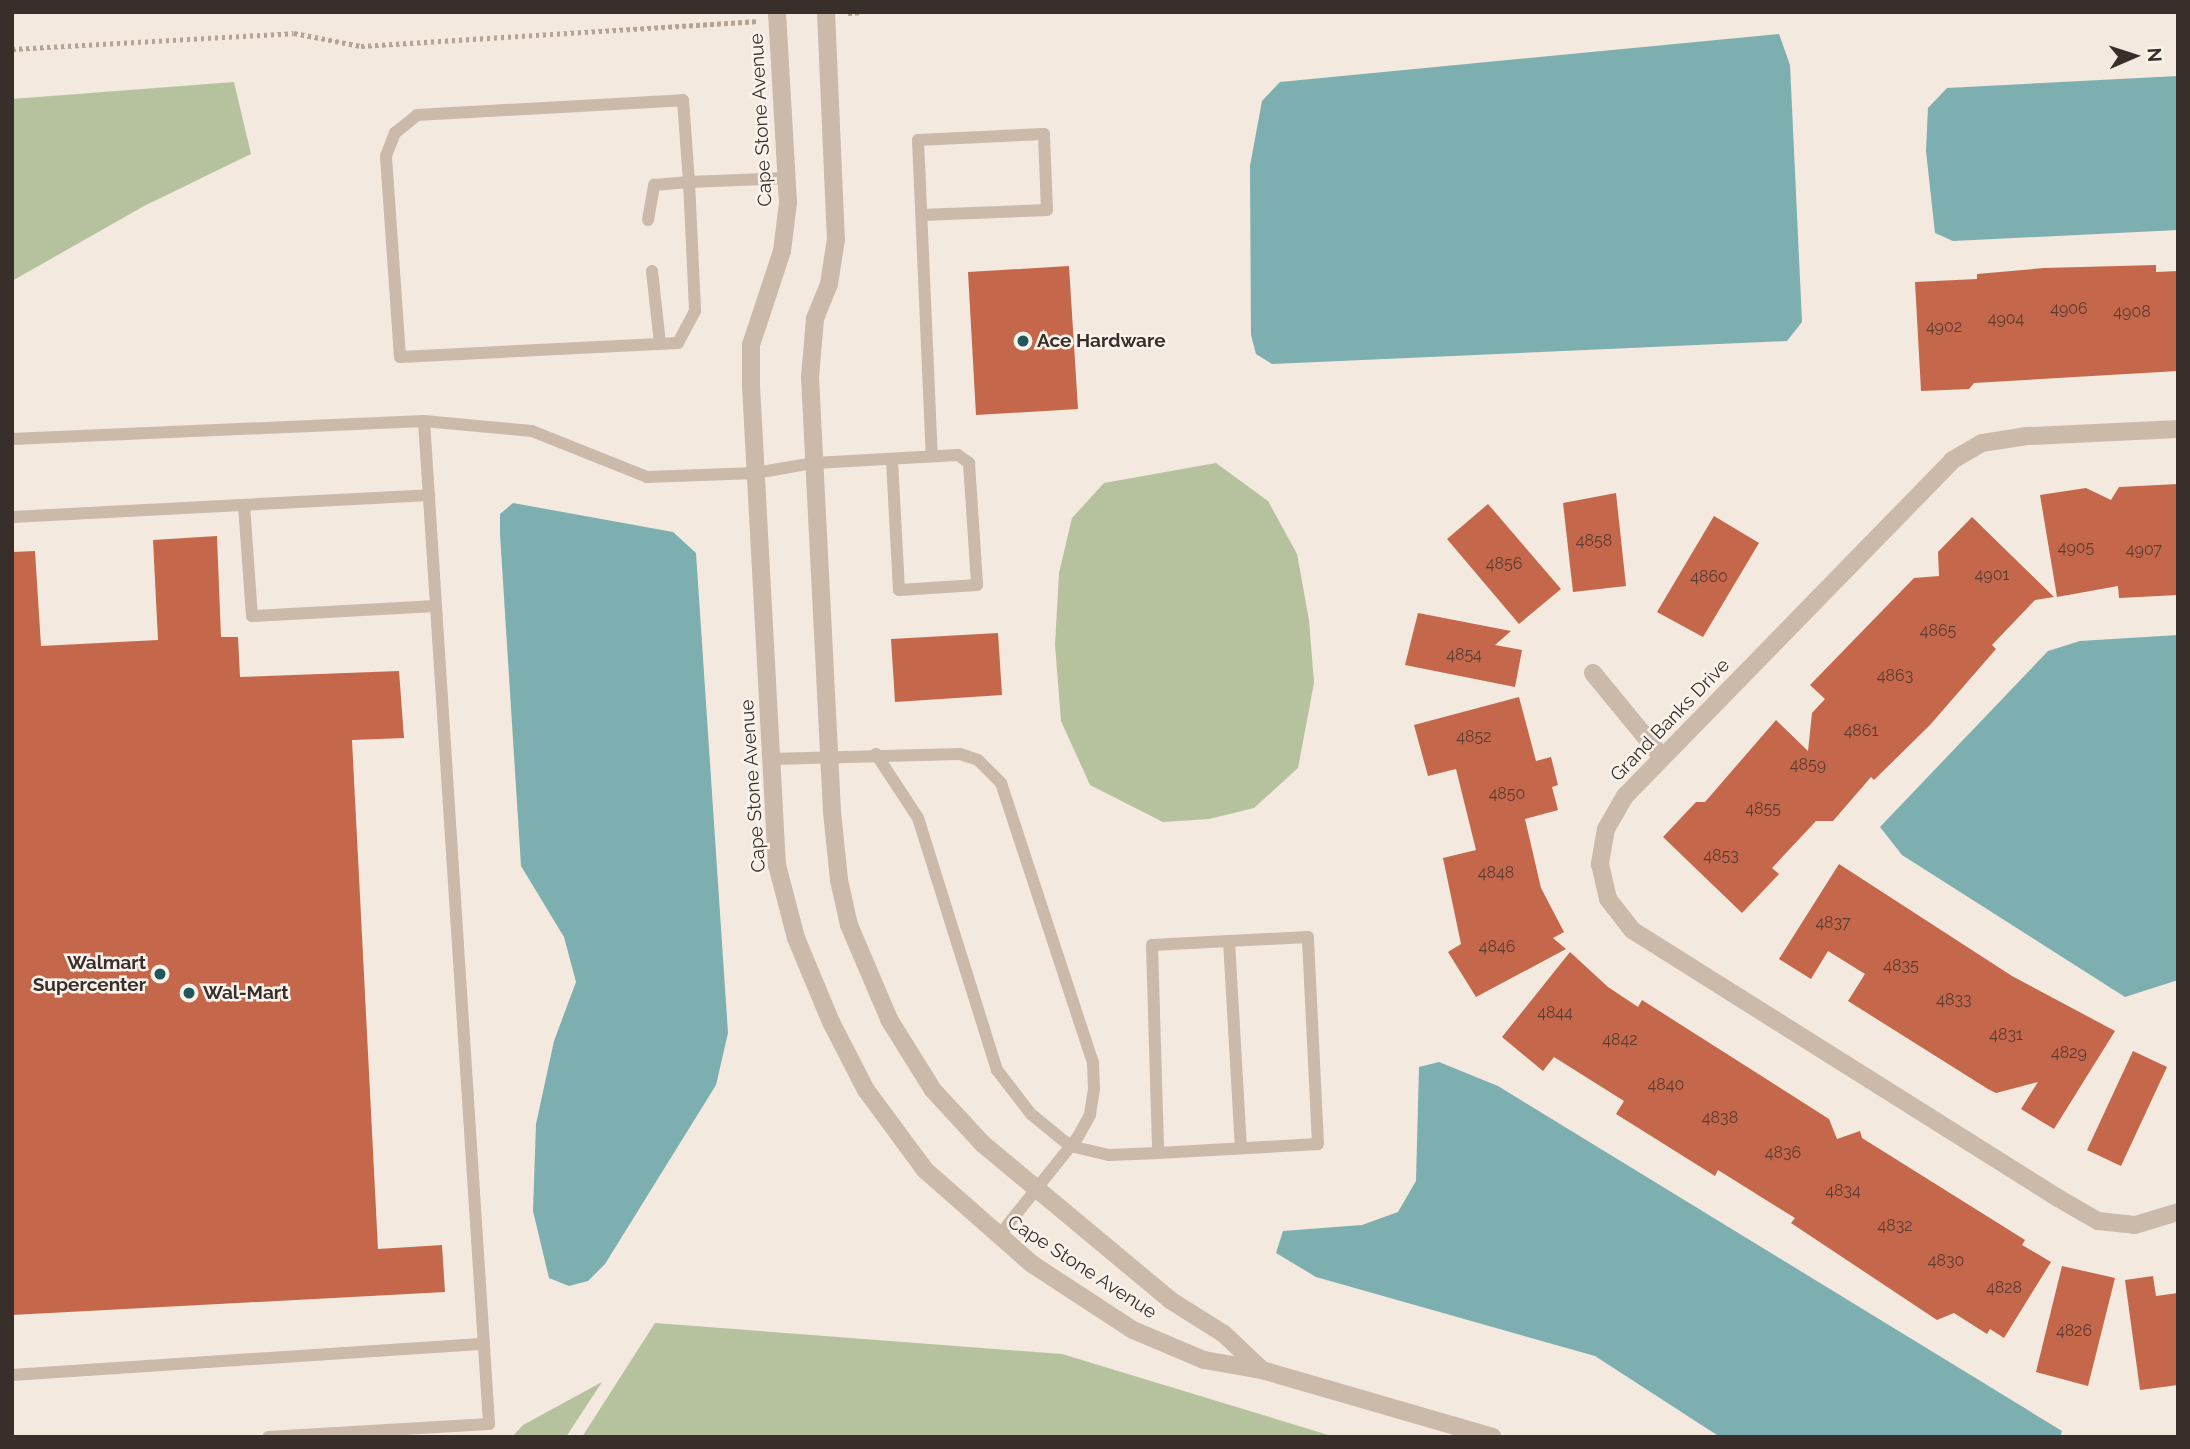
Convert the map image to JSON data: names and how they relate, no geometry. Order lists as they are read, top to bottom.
{
  "streets": {
    "street": ["Cape Stone Avenue", "Grand Banks Drive"]
  },
  "places": ["Ace Hardware", "Walmart Supercenter", "Wal-Mart"],
  "house_numbers": [
    "4906",
    "4908",
    "4904",
    "4902",
    "4858",
    "4905",
    "4907",
    "4856",
    "4901",
    "4860",
    "4865",
    "4854",
    "4863",
    "4861",
    "4852",
    "4859",
    "4850",
    "4855",
    "4853",
    "4848",
    "4837",
    "4846",
    "4835",
    "4833",
    "4844",
    "4831",
    "4842",
    "4829",
    "4840",
    "4838",
    "4836",
    "4834",
    "4832",
    "4830",
    "4828",
    "4826"
  ],
  "north": "right"
}
